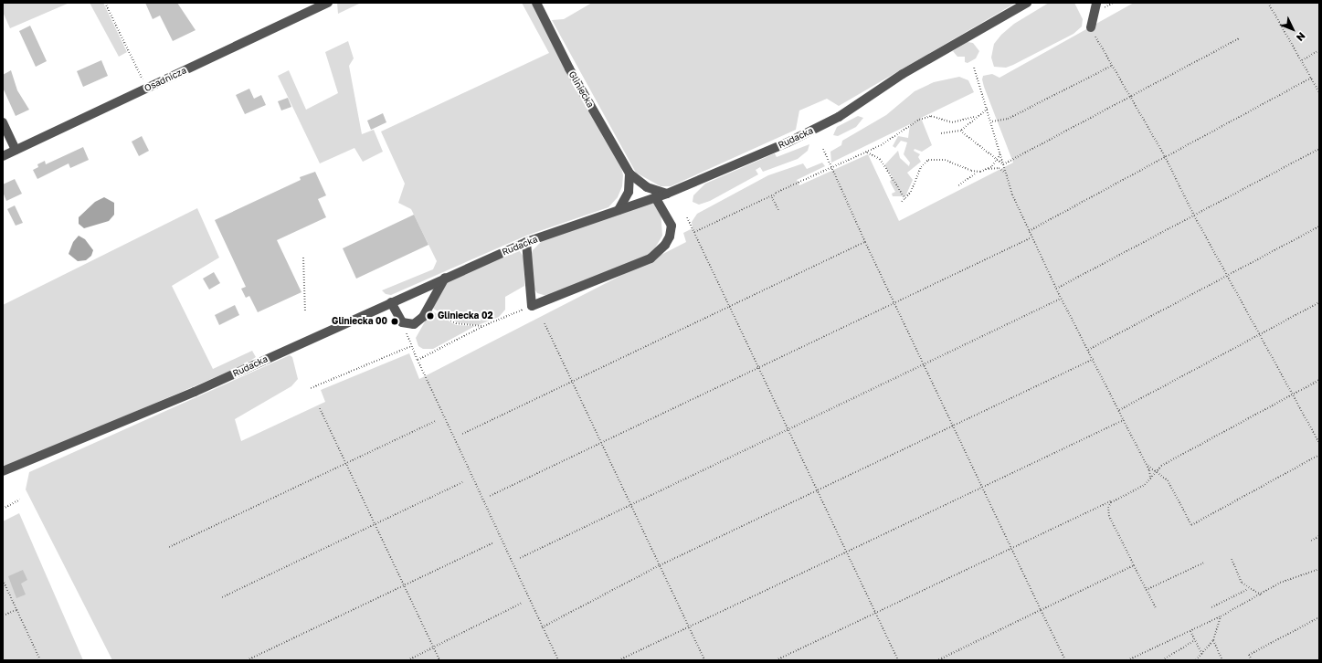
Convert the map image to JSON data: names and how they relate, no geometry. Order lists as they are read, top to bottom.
{
  "streets": {
    "street": ["Osadnicza", "Gliniecka", "Rudacka"]
  },
  "crossings": [
    ["Gliniecka", "Rudacka"]
  ],
  "places": ["Gliniecka 02", "Gliniecka 00"],
  "north": "bottom right"
}
